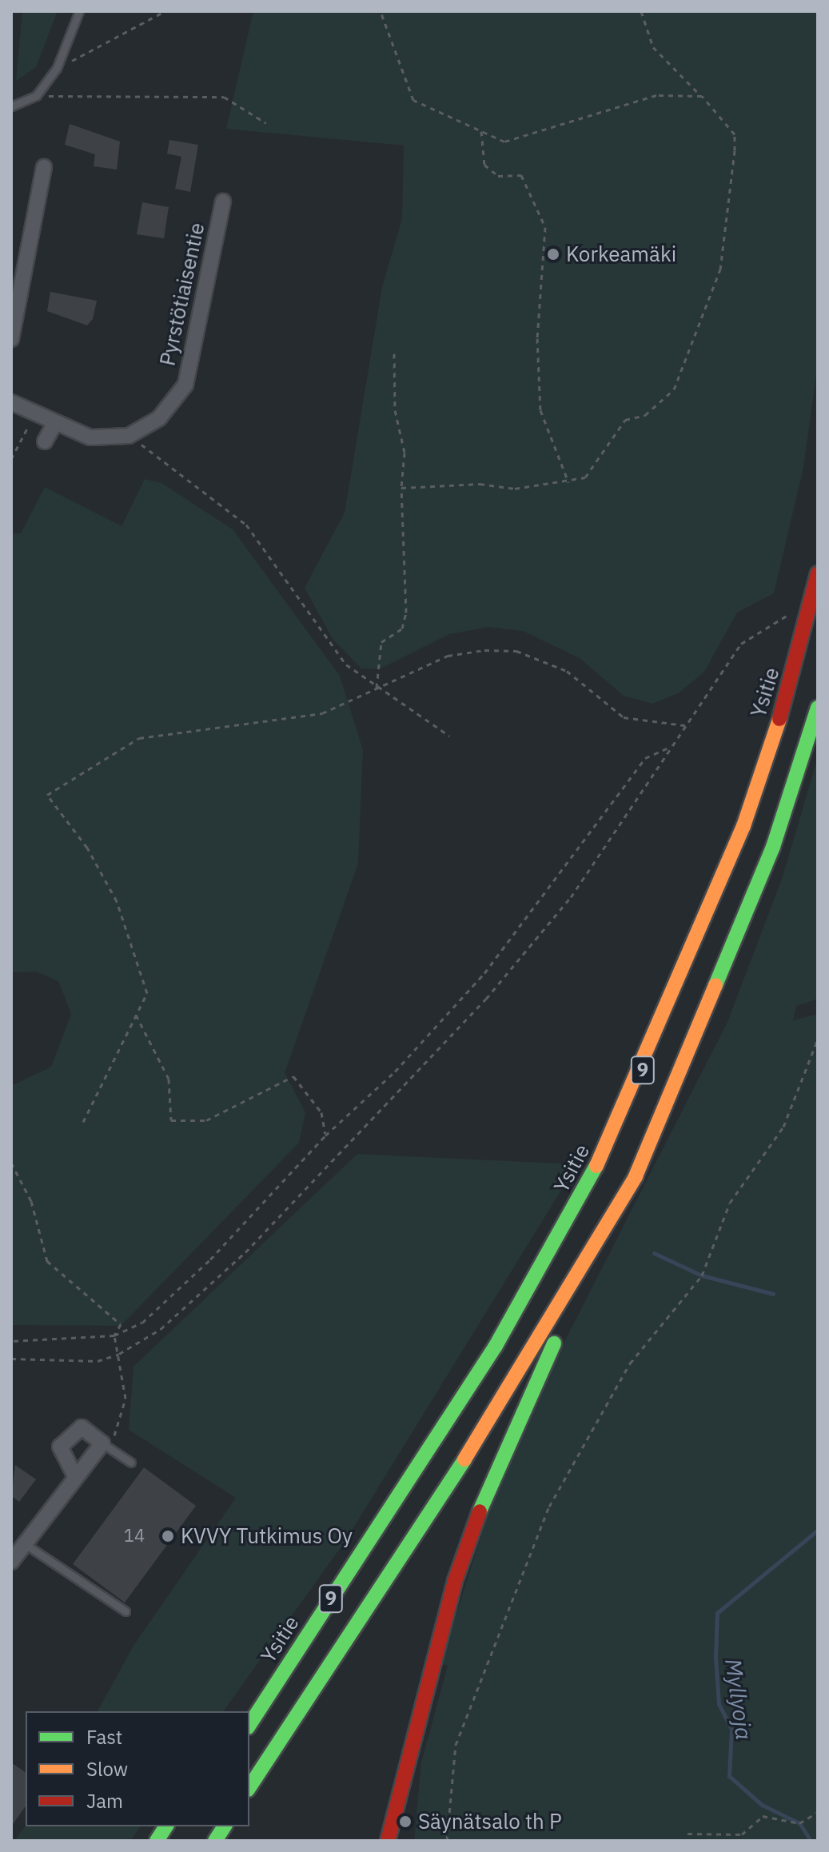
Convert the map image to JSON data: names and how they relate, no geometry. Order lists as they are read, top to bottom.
{
  "streets": {
    "highway": ["Ysitie", "9"],
    "street": ["Pyrstötiaisentie"]
  },
  "water": ["Myllyoja"],
  "places": ["Korkeamäki", "KVVY Tutkimus Oy", "Säynätsalo th P"],
  "house_numbers": ["14"],
  "legend": ["Fast", "Slow", "Jam"]
}
